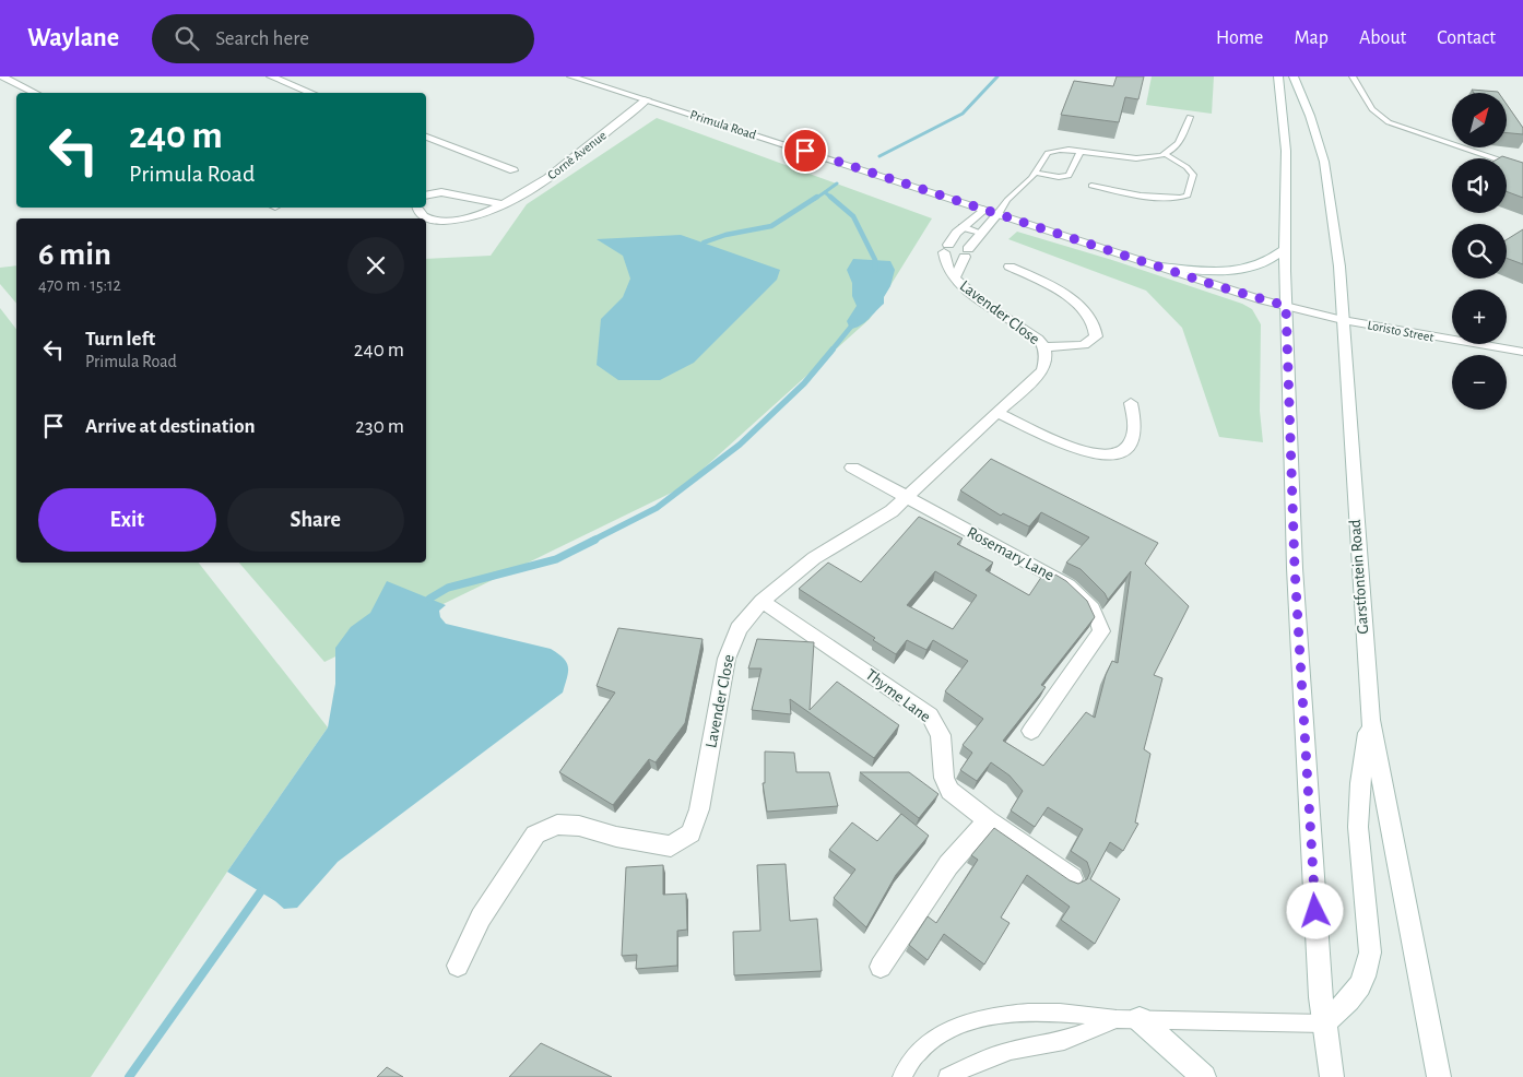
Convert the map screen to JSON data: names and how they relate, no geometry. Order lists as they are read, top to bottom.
{
  "streets": {
    "street": [
      "Primula Road",
      "Cornè Avenue",
      "Lavender Close",
      "Loristo Street",
      "Rosemary Lane",
      "Garstfontein Road",
      "Thyme Lane"
    ]
  },
  "crossings": [
    ["Primula Road", "Cornè Avenue"],
    ["Primula Road", "Lavender Close"],
    ["Primula Road", "Loristo Street"],
    ["Primula Road", "Garstfontein Road"],
    ["Lavender Close", "Rosemary Lane"],
    ["Lavender Close", "Thyme Lane"],
    ["Loristo Street", "Garstfontein Road"]
  ],
  "north": "top right",
  "page": {
    "header": "Waylane",
    "search": "Search here",
    "nav": [
      "Home",
      "Map",
      "About",
      "Contact"
    ],
    "map_buttons": ["+", "−"],
    "turn": ["240 m", "Primula Road"],
    "heading": ["6 min", "470 m · 15:12"],
    "list": [
      {
        "name": "Turn left",
        "note": "Primula Road",
        "value": "240 m"
      },
      {
        "name": "Arrive at destination",
        "value": "230 m"
      }
    ],
    "buttons": ["Exit", "Share"]
  }
}
